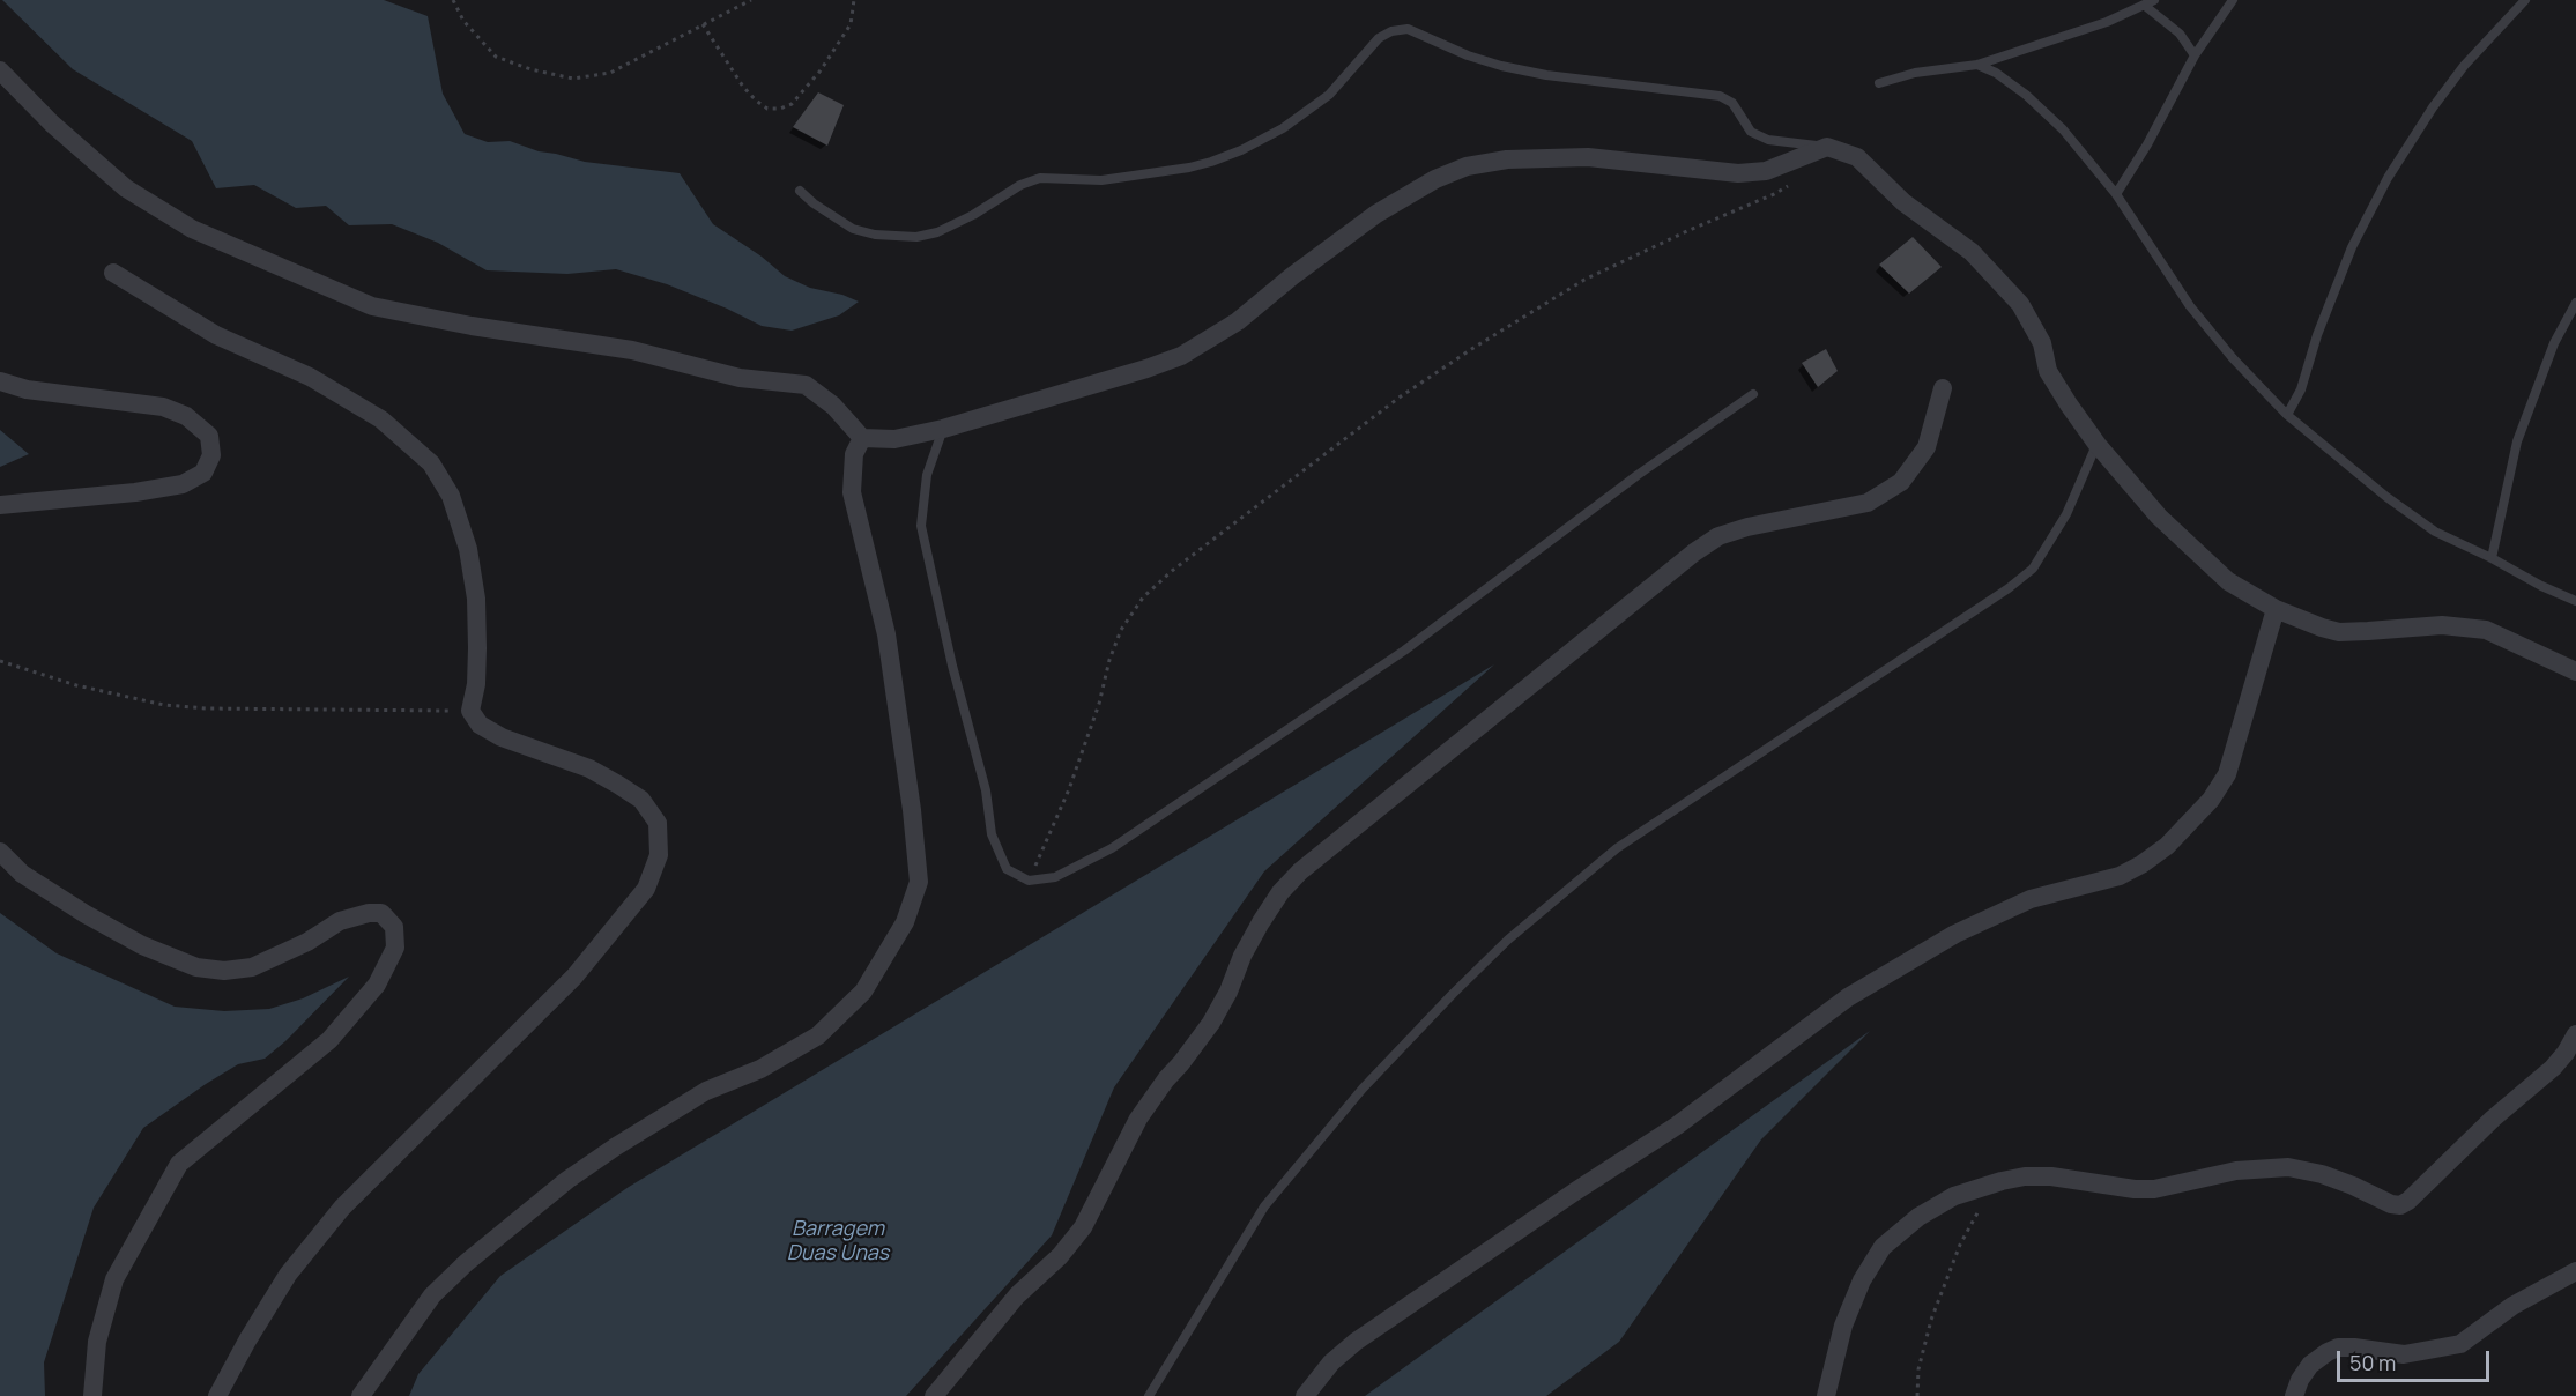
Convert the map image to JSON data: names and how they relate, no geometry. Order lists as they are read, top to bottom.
{
  "water": ["Barragem Duas Unas"],
  "scale_bar": "50 m"
}
